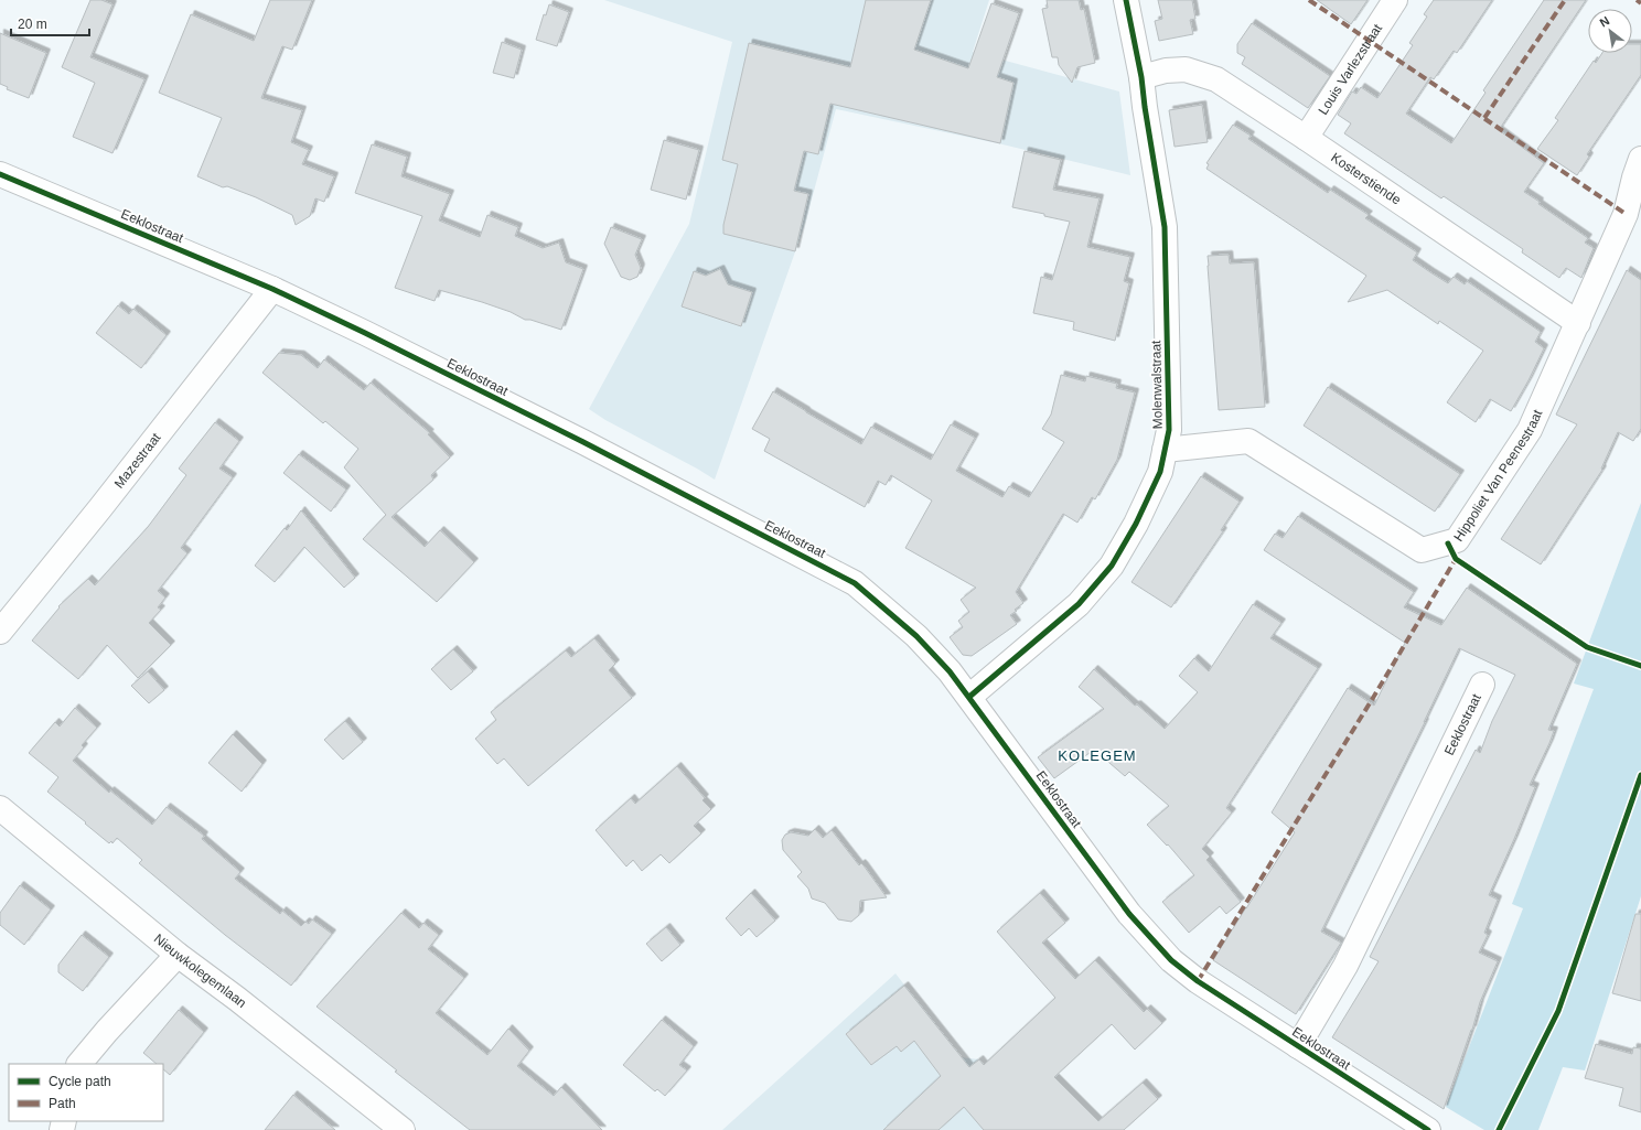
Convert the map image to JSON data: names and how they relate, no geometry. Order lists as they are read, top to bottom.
{
  "streets": {
    "street": [
      "Louis Varlezstraat",
      "Kosterstiende",
      "Eeklostraat",
      "Molenwalstraat",
      "Mazestraat",
      "Hippoliet Van Peenestraat",
      "Nieuwkolegemlaan"
    ]
  },
  "crossings": [
    ["Louis Varlezstraat", "Kosterstiende"],
    ["Kosterstiende", "Molenwalstraat"],
    ["Kosterstiende", "Hippoliet Van Peenestraat"],
    ["Eeklostraat", "Molenwalstraat"],
    ["Eeklostraat", "Mazestraat"],
    ["Molenwalstraat", "Hippoliet Van Peenestraat"]
  ],
  "districts": ["KOLEGEM"],
  "legend": ["Cycle path", "Path"],
  "scale_bar": "20 m",
  "north": "top left"
}
